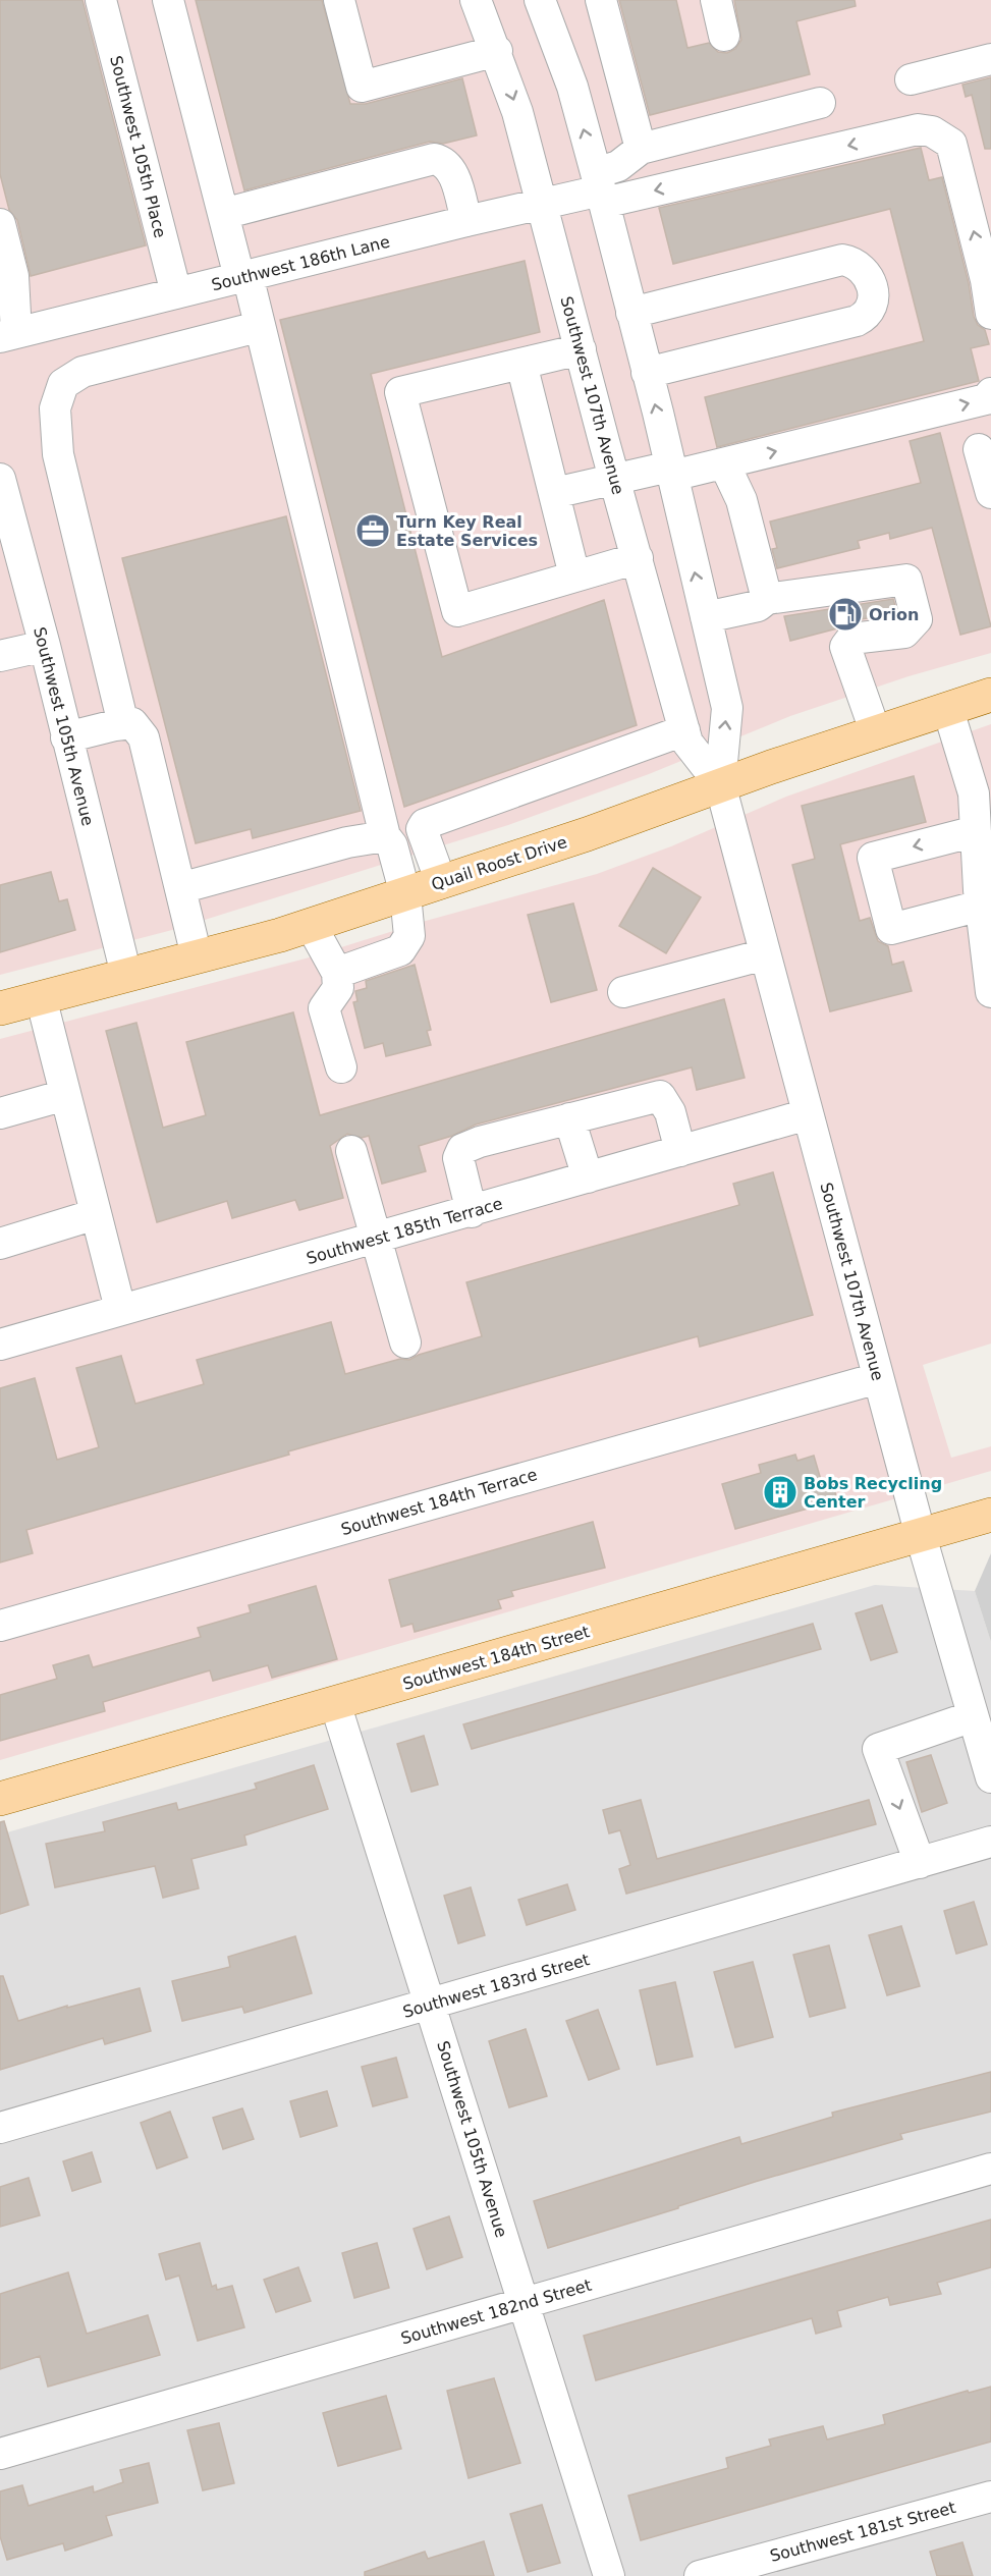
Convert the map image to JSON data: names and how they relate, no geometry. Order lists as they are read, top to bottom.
{
  "streets": {
    "main road": ["Quail Roost Drive", "Southwest 184th Street"],
    "street": [
      "Southwest 105th Place",
      "Southwest 186th Lane",
      "Southwest 107th Avenue",
      "Southwest 105th Avenue",
      "Southwest 185th Terrace",
      "Southwest 184th Terrace",
      "Southwest 183rd Street",
      "Southwest 182nd Street",
      "Southwest 181st Street"
    ]
  },
  "crossings": [
    ["Southwest 105th Place", "Southwest 186th Lane"],
    ["Southwest 186th Lane", "Southwest 107th Avenue"],
    ["Southwest 107th Avenue", "Quail Roost Drive"],
    ["Southwest 107th Avenue", "Southwest 185th Terrace"],
    ["Southwest 107th Avenue", "Southwest 184th Terrace"],
    ["Southwest 107th Avenue", "Southwest 184th Street"],
    ["Southwest 105th Avenue", "Quail Roost Drive"],
    ["Southwest 105th Avenue", "Southwest 184th Street"],
    ["Southwest 105th Avenue", "Southwest 183rd Street"],
    ["Southwest 105th Avenue", "Southwest 182nd Street"]
  ],
  "places": {
    "office": ["Turn Key Real Estate Services"],
    "fuel station": ["Orion"],
    "building": ["Bobs Recycling Center"]
  }
}
